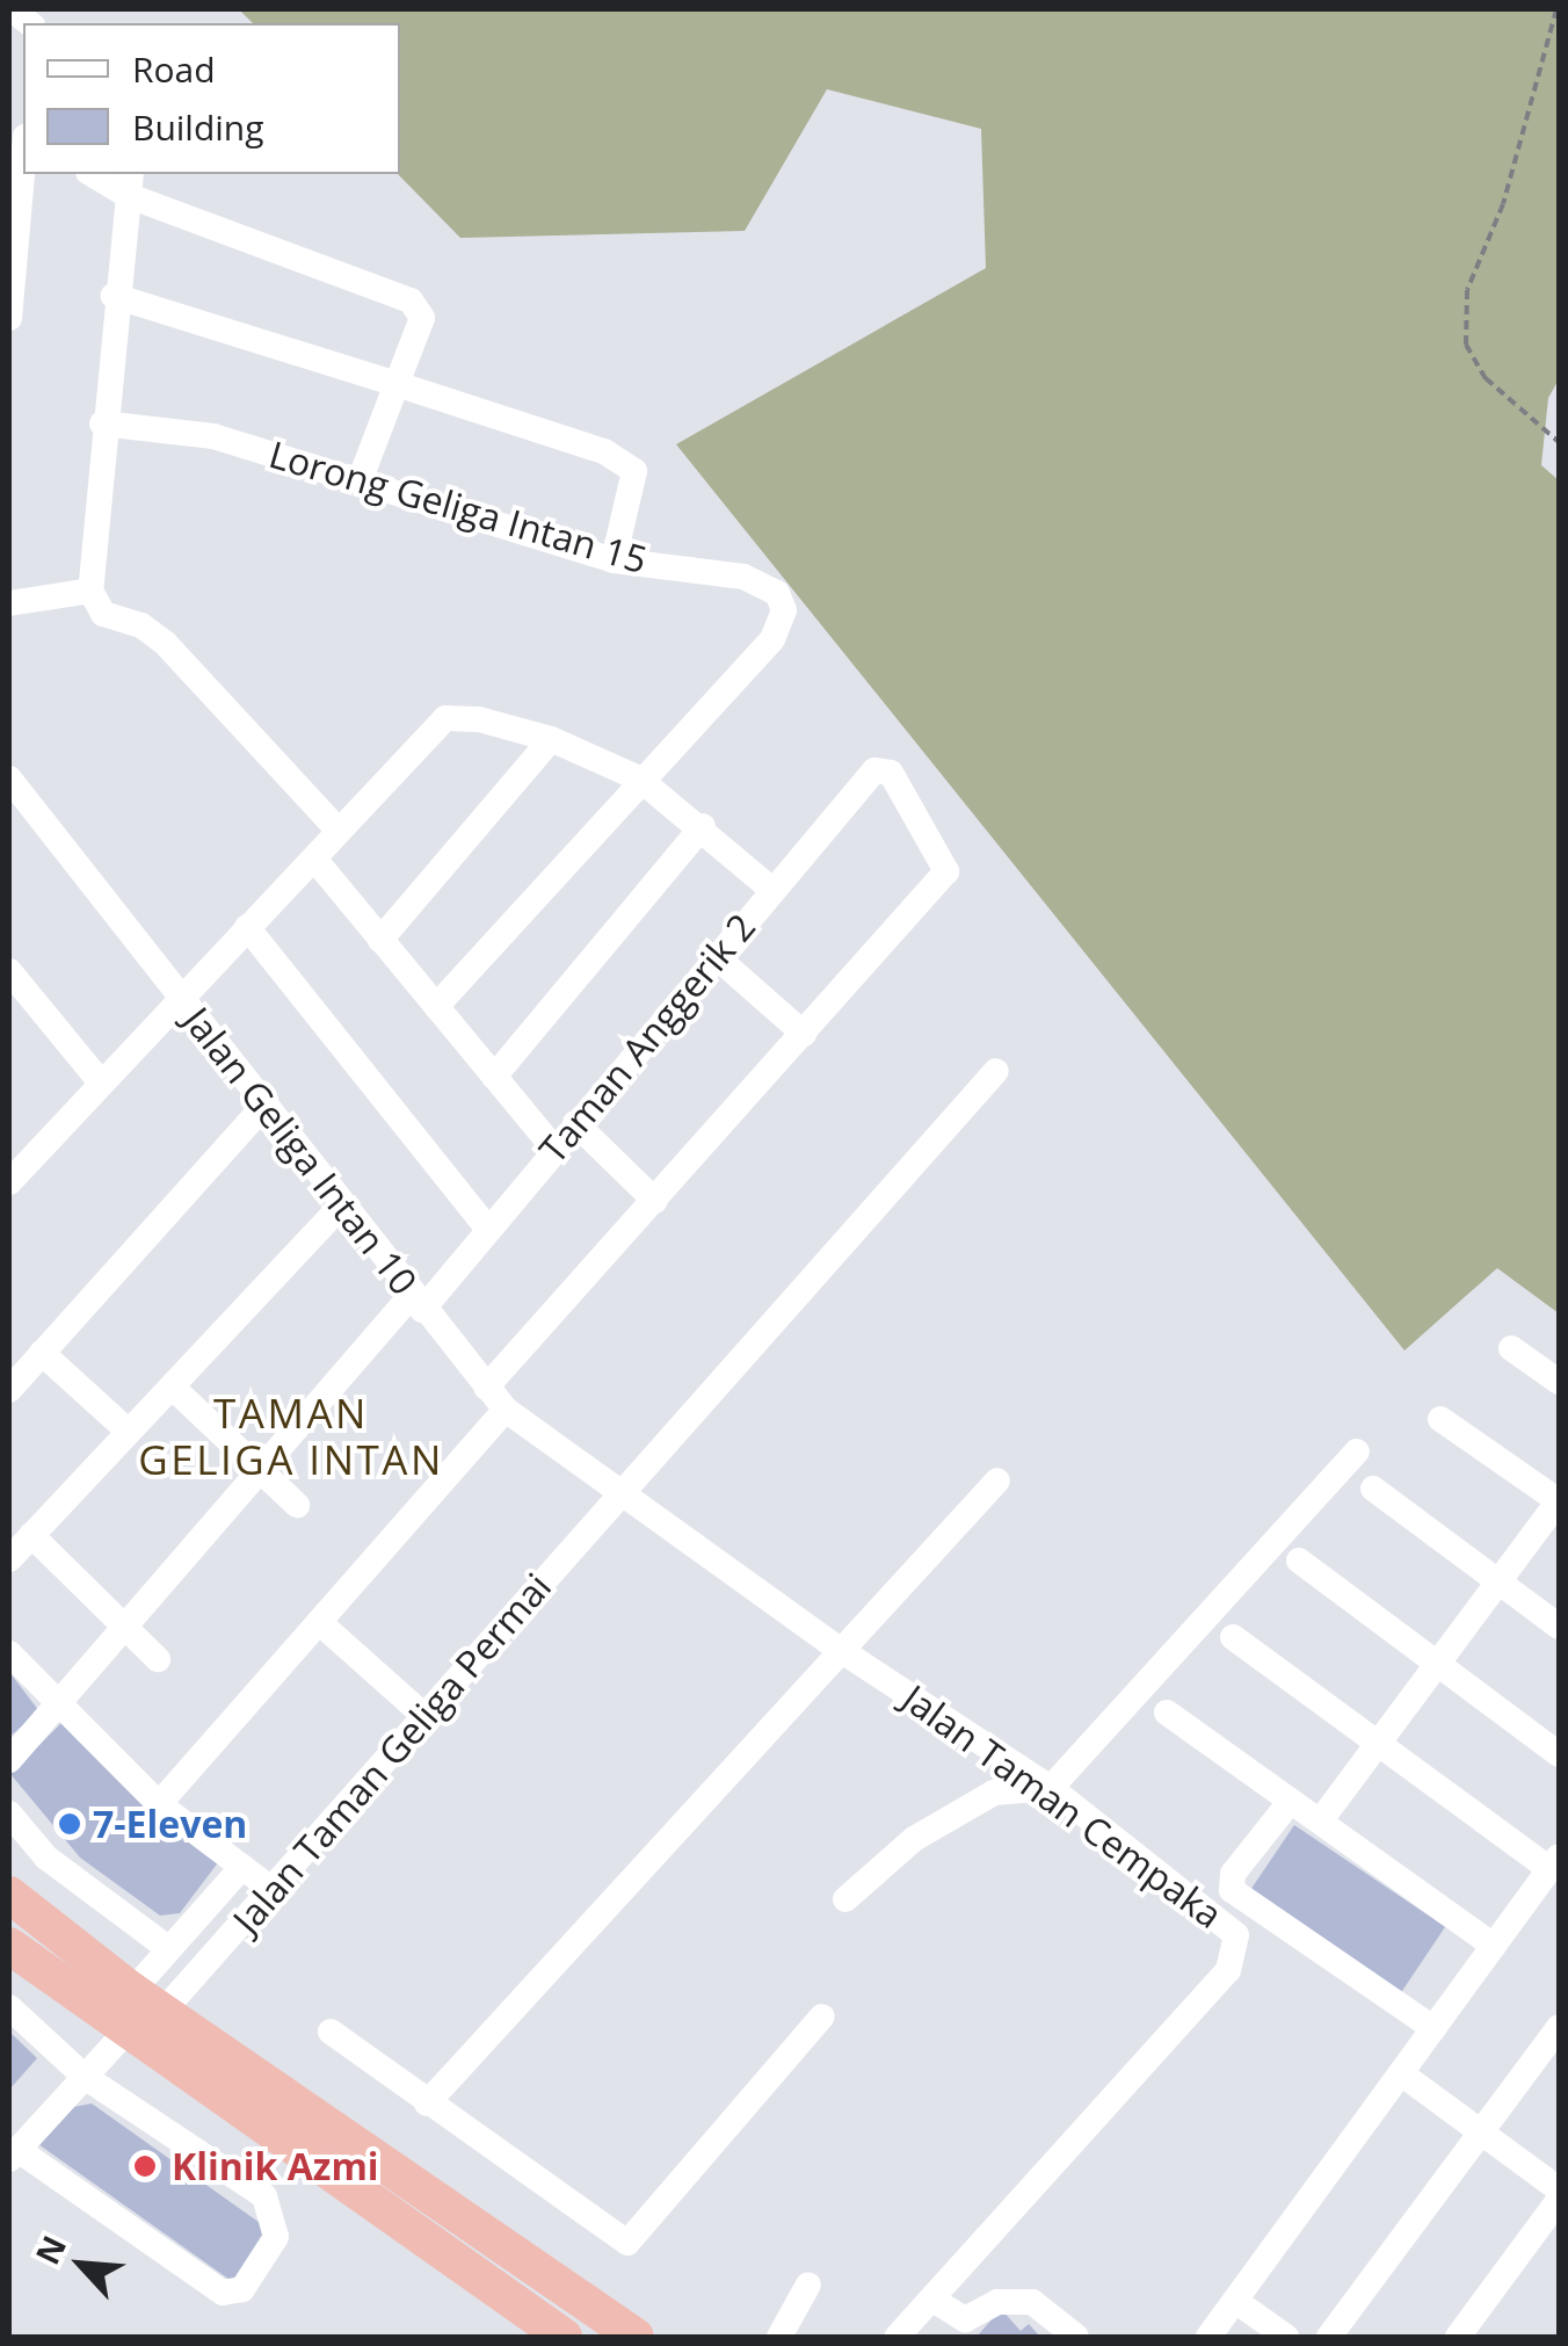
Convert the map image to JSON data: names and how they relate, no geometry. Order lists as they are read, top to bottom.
{
  "streets": {
    "street": [
      "Lorong Geliga Intan 15",
      "Taman Anggerik 2",
      "Jalan Geliga Intan 10",
      "Jalan Taman Geliga Permai",
      "Jalan Taman Cempaka"
    ]
  },
  "crossings": [
    ["Taman Anggerik 2", "Jalan Geliga Intan 10"],
    ["Jalan Geliga Intan 10", "Jalan Taman Geliga Permai"],
    ["Jalan Geliga Intan 10", "Jalan Taman Cempaka"],
    ["Jalan Taman Geliga Permai", "Jalan Taman Cempaka"]
  ],
  "districts": ["TAMAN GELIGA INTAN"],
  "places": ["7-Eleven", "Klinik Azmi"],
  "legend": ["Road", "Building"],
  "north": "top left"
}
